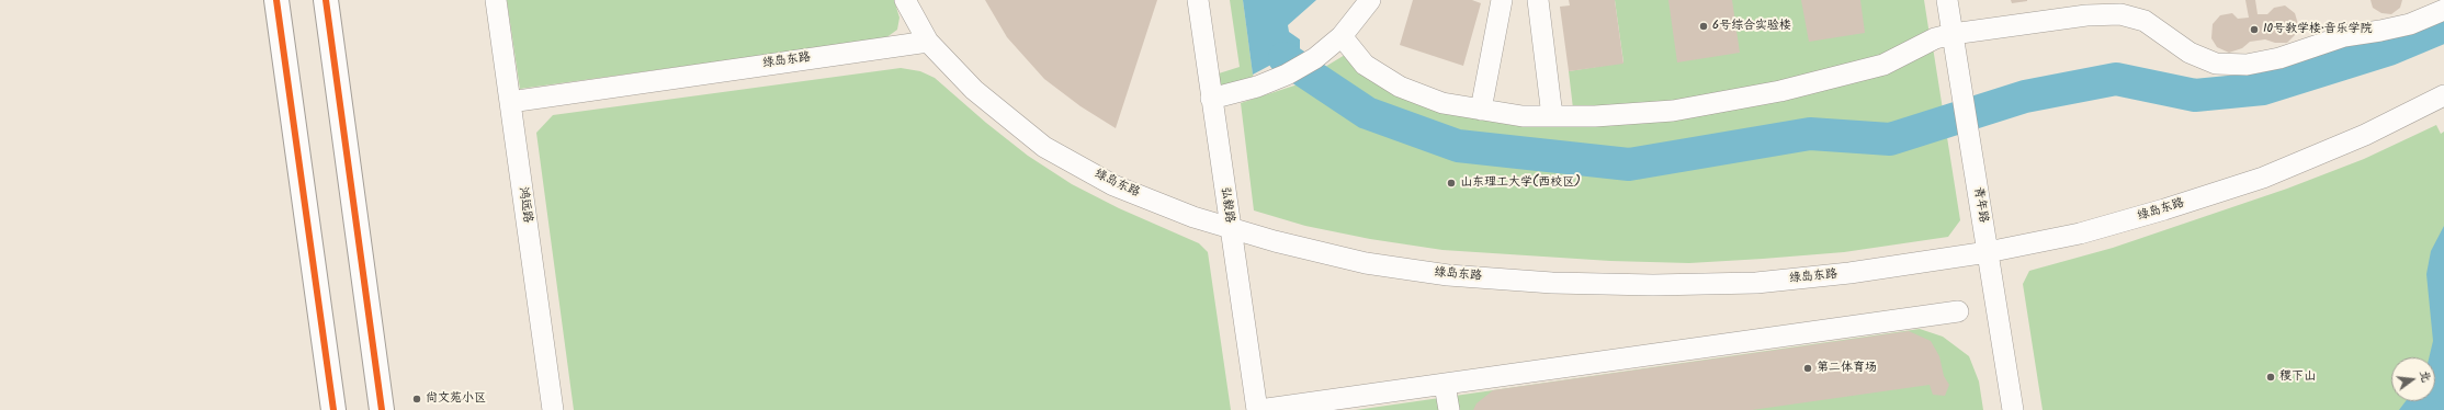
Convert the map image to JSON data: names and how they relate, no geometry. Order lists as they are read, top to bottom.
{
  "streets": {
    "street": [
      "绿岛东路",
      "鸿远路",
      "弘毅路",
      "青年路"
    ]
  },
  "crossings": [
    ["绿岛东路", "鸿远路"],
    ["绿岛东路", "弘毅路"],
    ["绿岛东路", "青年路"]
  ],
  "places": [
    "6号综合实验楼",
    "10号教学楼·音乐学院",
    "山东理工大学(西校区)",
    "第二体育场",
    "稷下山",
    "尚文苑小区"
  ],
  "north": "right"
}
